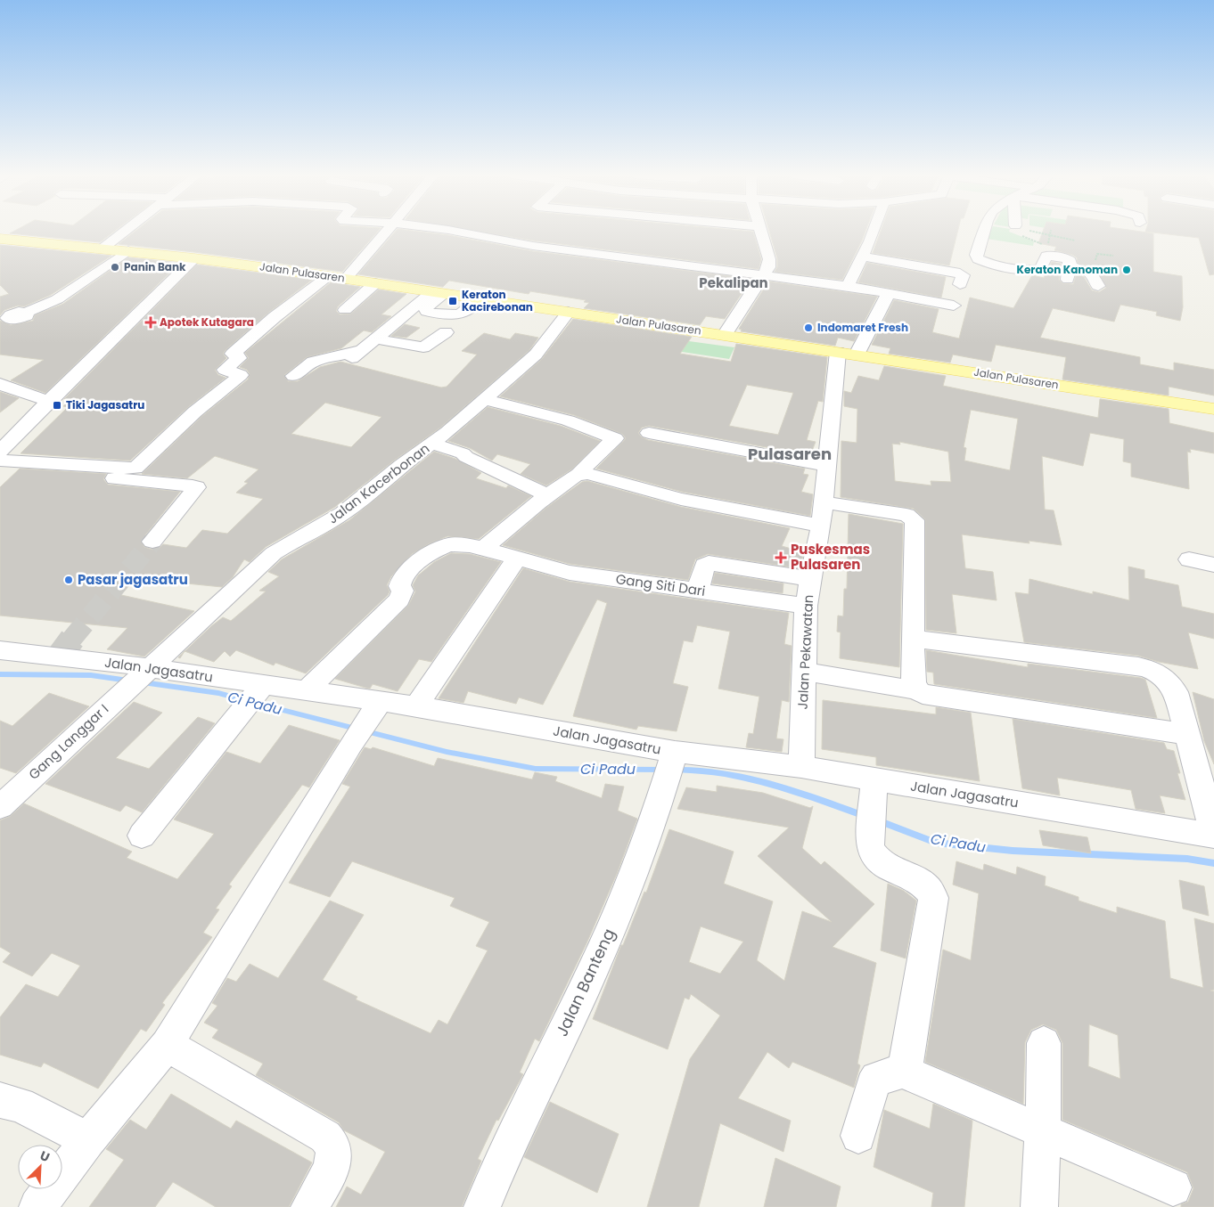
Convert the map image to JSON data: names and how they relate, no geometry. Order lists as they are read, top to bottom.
{
  "streets": {
    "main road": ["Jalan Pulasaren"],
    "street": [
      "Jalan Kacerbonan",
      "Gang Siti Dari",
      "Jalan Pekawatan",
      "Jalan Jagasatru",
      "Gang Langgar I",
      "Jalan Banteng"
    ]
  },
  "crossings": [
    ["Jalan Pulasaren", "Jalan Kacerbonan"],
    ["Jalan Pulasaren", "Jalan Pekawatan"],
    ["Jalan Kacerbonan", "Jalan Jagasatru"],
    ["Jalan Kacerbonan", "Gang Langgar I"],
    ["Gang Siti Dari", "Jalan Pekawatan"],
    ["Gang Siti Dari", "Jalan Jagasatru"],
    ["Jalan Pekawatan", "Jalan Jagasatru"],
    ["Jalan Jagasatru", "Gang Langgar I"],
    ["Jalan Jagasatru", "Jalan Banteng"]
  ],
  "districts": ["Pekalipan", "Pulasaren"],
  "water": ["Ci Padu"],
  "places": {
    "other": [
      "Panin Bank",
      "Keraton Kanoman",
      "Indomaret Fresh",
      "Pasar jagasatru"
    ],
    "transit": ["Keraton Kacirebonan", "Tiki Jagasatru"],
    "health": ["Apotek Kutagara", "Puskesmas Pulasaren"]
  },
  "north": "top right"
}
